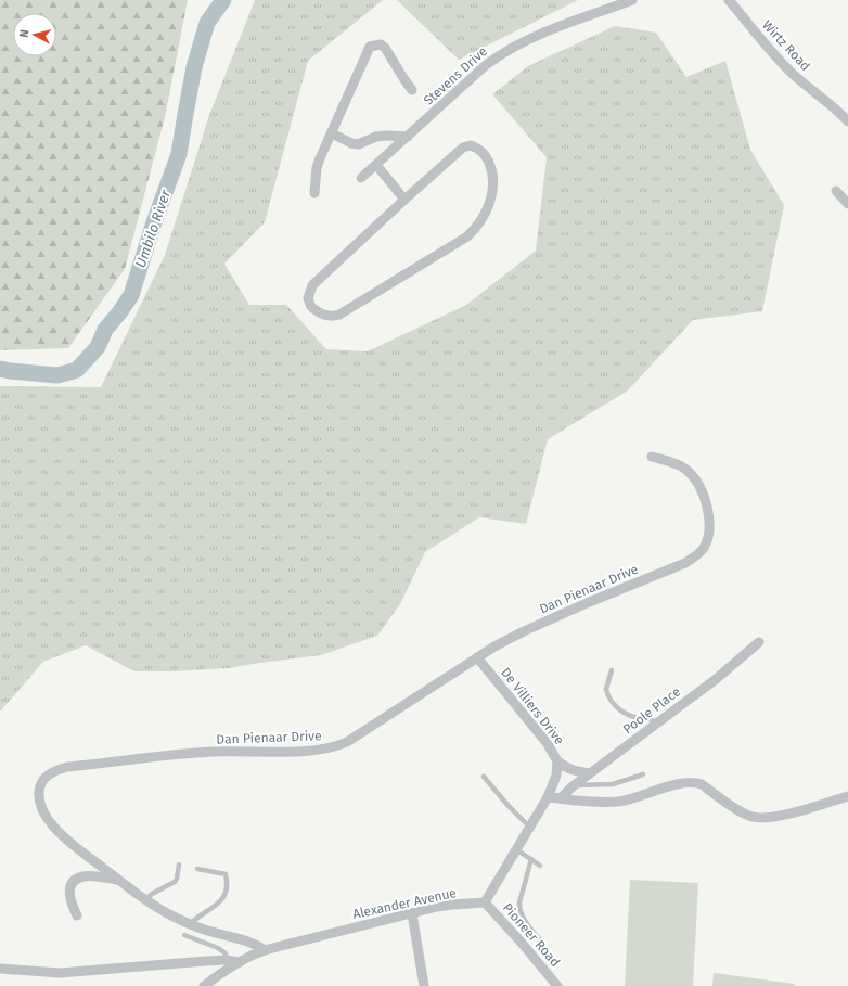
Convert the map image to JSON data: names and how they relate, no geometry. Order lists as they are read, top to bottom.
{
  "streets": {
    "street": [
      "Wirtz Road",
      "Stevens Drive",
      "Dan Pienaar Drive",
      "De Villiers Drive",
      "Poole Place",
      "Alexander Avenue",
      "Pioneer Road"
    ]
  },
  "crossings": [
    ["Dan Pienaar Drive", "De Villiers Drive"],
    ["Dan Pienaar Drive", "Alexander Avenue"],
    ["Alexander Avenue", "Pioneer Road"]
  ],
  "water": ["Umbilo River"],
  "north": "left"
}
